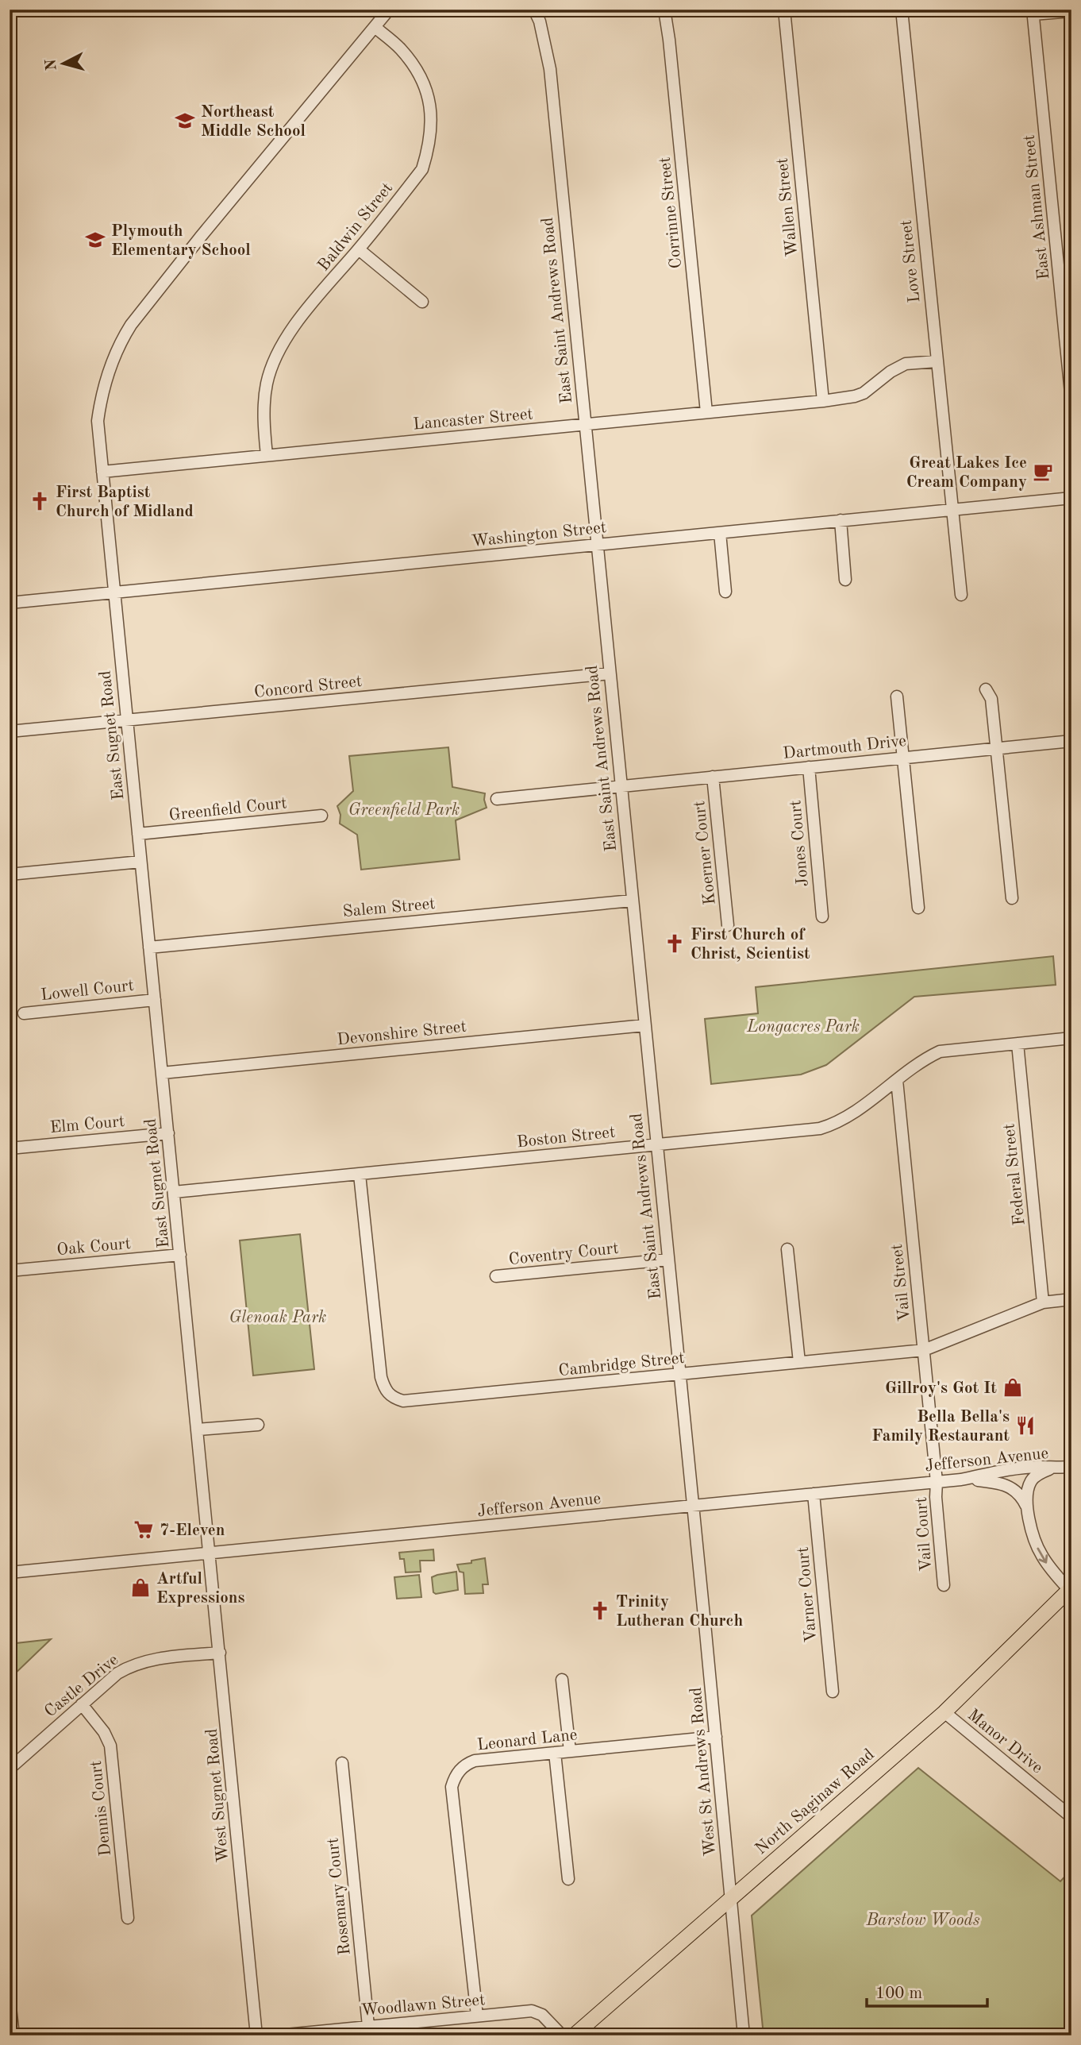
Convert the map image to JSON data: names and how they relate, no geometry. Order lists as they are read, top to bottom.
{
  "streets": {
    "main road": ["North Saginaw Road"],
    "street": [
      "Wallen Street",
      "East Ashman Street",
      "Corrinne Street",
      "Baldwin Street",
      "Love Street",
      "East Saint Andrews Road",
      "Lancaster Street",
      "Washington Street",
      "Concord Street",
      "East Sugnet Road",
      "Dartmouth Drive",
      "Greenfield Court",
      "Jones Court",
      "Koerner Court",
      "Salem Street",
      "Lowell Court",
      "Devonshire Street",
      "Elm Court",
      "Boston Street",
      "Federal Street",
      "Oak Court",
      "Coventry Court",
      "Vail Street",
      "Cambridge Street",
      "Jefferson Avenue",
      "Vail Court",
      "Varner Court",
      "Castle Drive",
      "Leonard Lane",
      "Manor Drive",
      "West St Andrews Road",
      "West Sugnet Road",
      "Dennis Court",
      "Rosemary Court",
      "Woodlawn Street"
    ]
  },
  "crossings": [
    ["Wallen Street", "Lancaster Street"],
    ["Corrinne Street", "Lancaster Street"],
    ["Baldwin Street", "Lancaster Street"],
    ["Baldwin Street", "East Sugnet Road"],
    ["Love Street", "Lancaster Street"],
    ["Love Street", "Washington Street"],
    ["East Saint Andrews Road", "Lancaster Street"],
    ["East Saint Andrews Road", "Washington Street"],
    ["East Saint Andrews Road", "Concord Street"],
    ["East Saint Andrews Road", "Dartmouth Drive"],
    ["East Saint Andrews Road", "Salem Street"],
    ["East Saint Andrews Road", "Devonshire Street"],
    ["East Saint Andrews Road", "Boston Street"],
    ["East Saint Andrews Road", "Coventry Court"],
    ["East Saint Andrews Road", "Cambridge Street"],
    ["East Saint Andrews Road", "Jefferson Avenue"],
    ["East Saint Andrews Road", "West St Andrews Road"],
    ["Lancaster Street", "East Sugnet Road"],
    ["Washington Street", "East Sugnet Road"],
    ["Concord Street", "East Sugnet Road"],
    ["East Sugnet Road", "Greenfield Court"],
    ["East Sugnet Road", "Salem Street"],
    ["East Sugnet Road", "Lowell Court"],
    ["East Sugnet Road", "Devonshire Street"],
    ["East Sugnet Road", "Elm Court"],
    ["East Sugnet Road", "Boston Street"],
    ["East Sugnet Road", "Oak Court"],
    ["East Sugnet Road", "Jefferson Avenue"],
    ["East Sugnet Road", "West Sugnet Road"],
    ["Dartmouth Drive", "Jones Court"],
    ["Dartmouth Drive", "Koerner Court"],
    ["Boston Street", "Federal Street"],
    ["Boston Street", "Vail Street"],
    ["Boston Street", "Cambridge Street"],
    ["Federal Street", "Cambridge Street"],
    ["Vail Street", "Cambridge Street"],
    ["Vail Street", "Jefferson Avenue"],
    ["Vail Street", "Vail Court"],
    ["Jefferson Avenue", "Vail Court"],
    ["Jefferson Avenue", "Varner Court"],
    ["Jefferson Avenue", "West St Andrews Road"],
    ["Jefferson Avenue", "West Sugnet Road"],
    ["Castle Drive", "West Sugnet Road"],
    ["Castle Drive", "Dennis Court"],
    ["Leonard Lane", "West St Andrews Road"],
    ["Leonard Lane", "Woodlawn Street"],
    ["Manor Drive", "North Saginaw Road"],
    ["West St Andrews Road", "North Saginaw Road"],
    ["Rosemary Court", "Woodlawn Street"]
  ],
  "parks": [
    "Greenfield Park",
    "Longacres Park",
    "Glenoak Park",
    "Barstow Woods"
  ],
  "places": {
    "school or university": ["Northeast Middle School", "Plymouth Elementary School"],
    "cafe": ["Great Lakes Ice Cream Company"],
    "church": ["First Baptist Church of Midland", "First Church of Christ, Scientist", "Trinity Lutheran Church"],
    "shop": ["Gillroy's Got It", "Artful Expressions"],
    "restaurant": ["Bella Bella's Family Restaurant"],
    "supermarket": ["7-Eleven"]
  },
  "scale_bar": "100 m",
  "north": "left"
}
